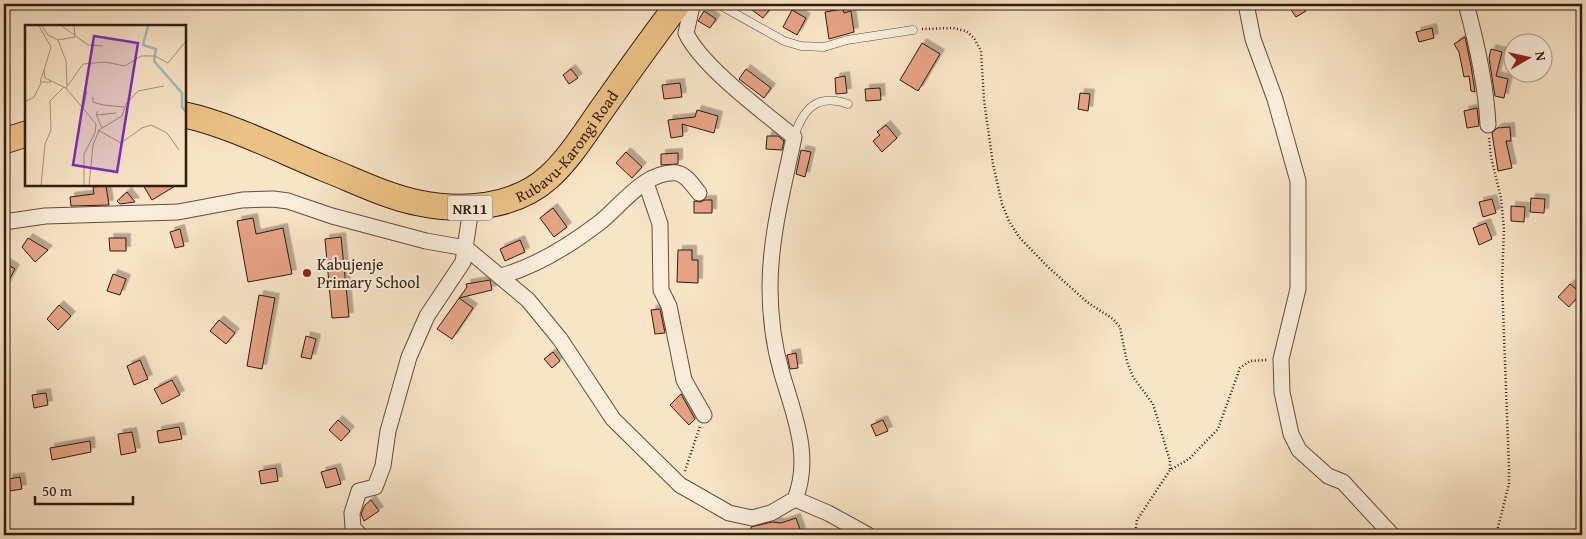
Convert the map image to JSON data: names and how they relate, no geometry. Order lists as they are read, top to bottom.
{
  "streets": {
    "highway": ["Rubavu-Karongi Road", "NR11"]
  },
  "places": ["Kabujenje Primary School"],
  "scale_bar": "50 m",
  "north": "right"
}
